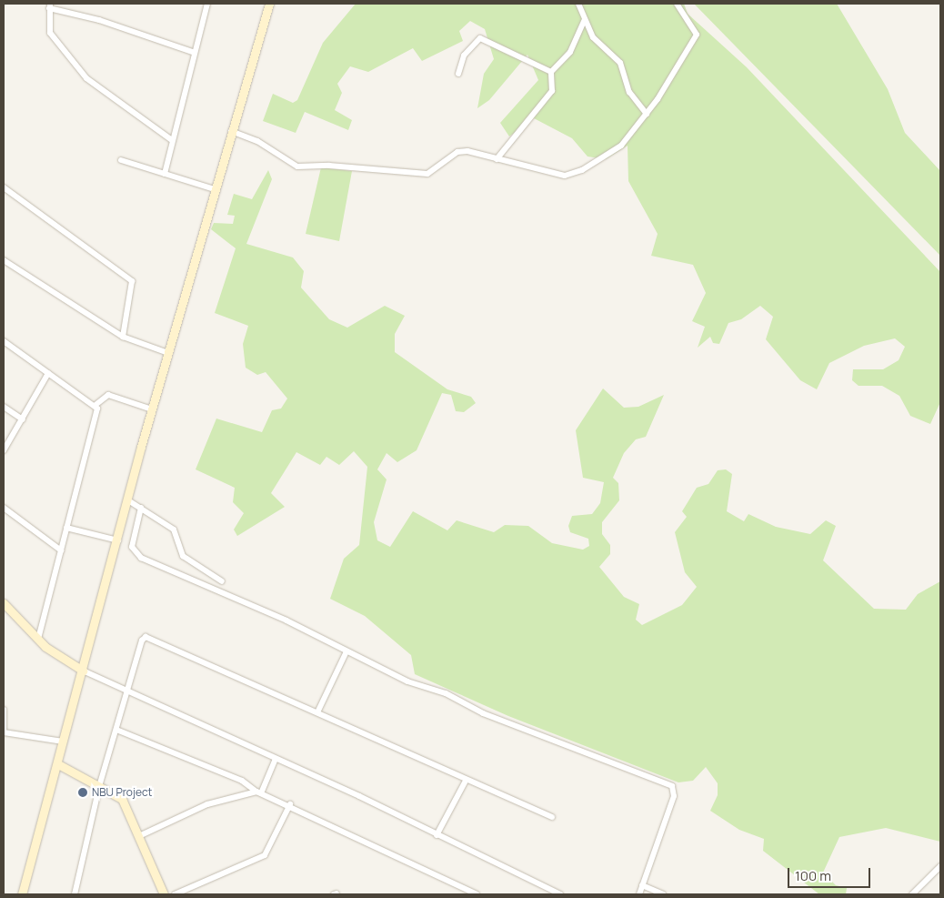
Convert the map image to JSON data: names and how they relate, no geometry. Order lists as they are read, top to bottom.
{
  "places": ["NBU Project"],
  "scale_bar": "100 m"
}
